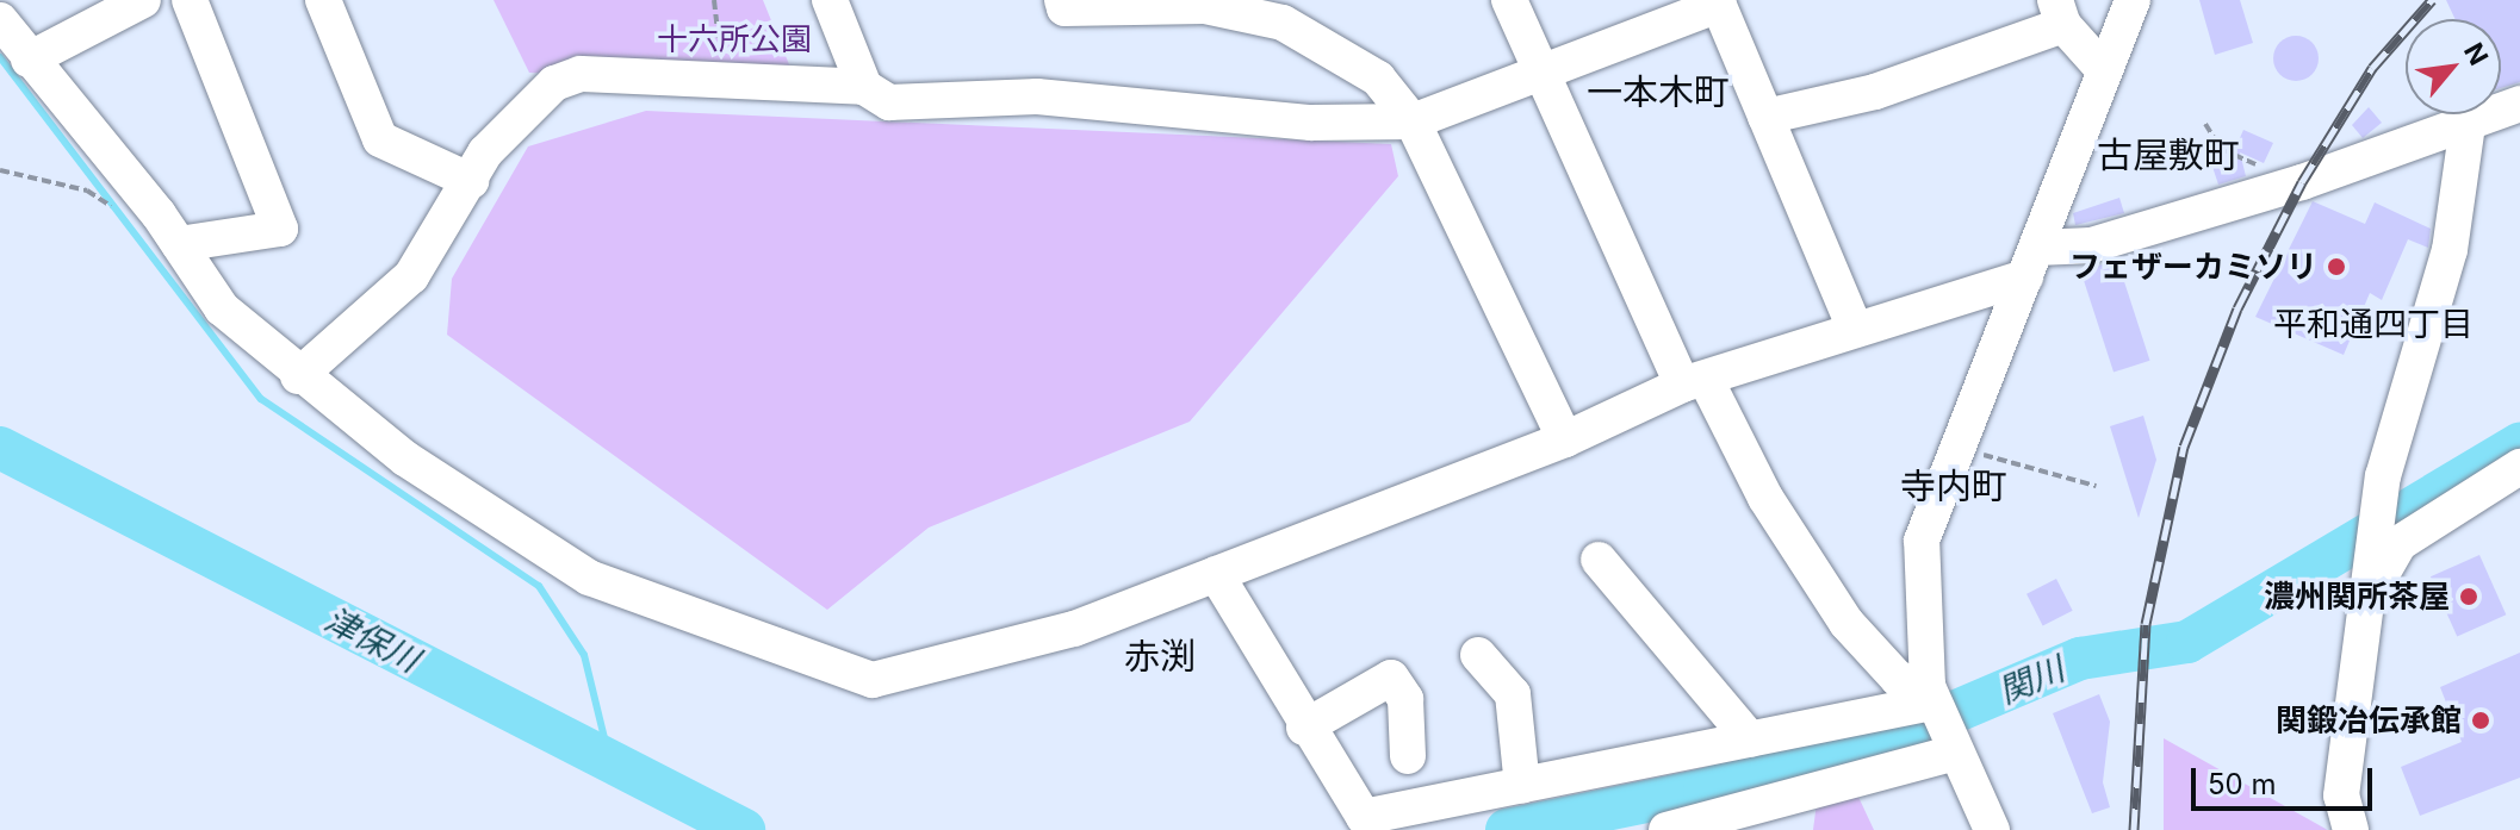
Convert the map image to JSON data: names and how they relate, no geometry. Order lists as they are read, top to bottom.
{
  "districts": [
    "一本木町",
    "古屋敷町",
    "平和通四丁目",
    "寺内町",
    "赤渕"
  ],
  "water": ["津保川", "関川"],
  "parks": ["十六所公園"],
  "places": ["フェザーカミソリ", "濃州関所茶屋", "関鍛冶伝承館"],
  "scale_bar": "50 m",
  "north": "top right"
}
